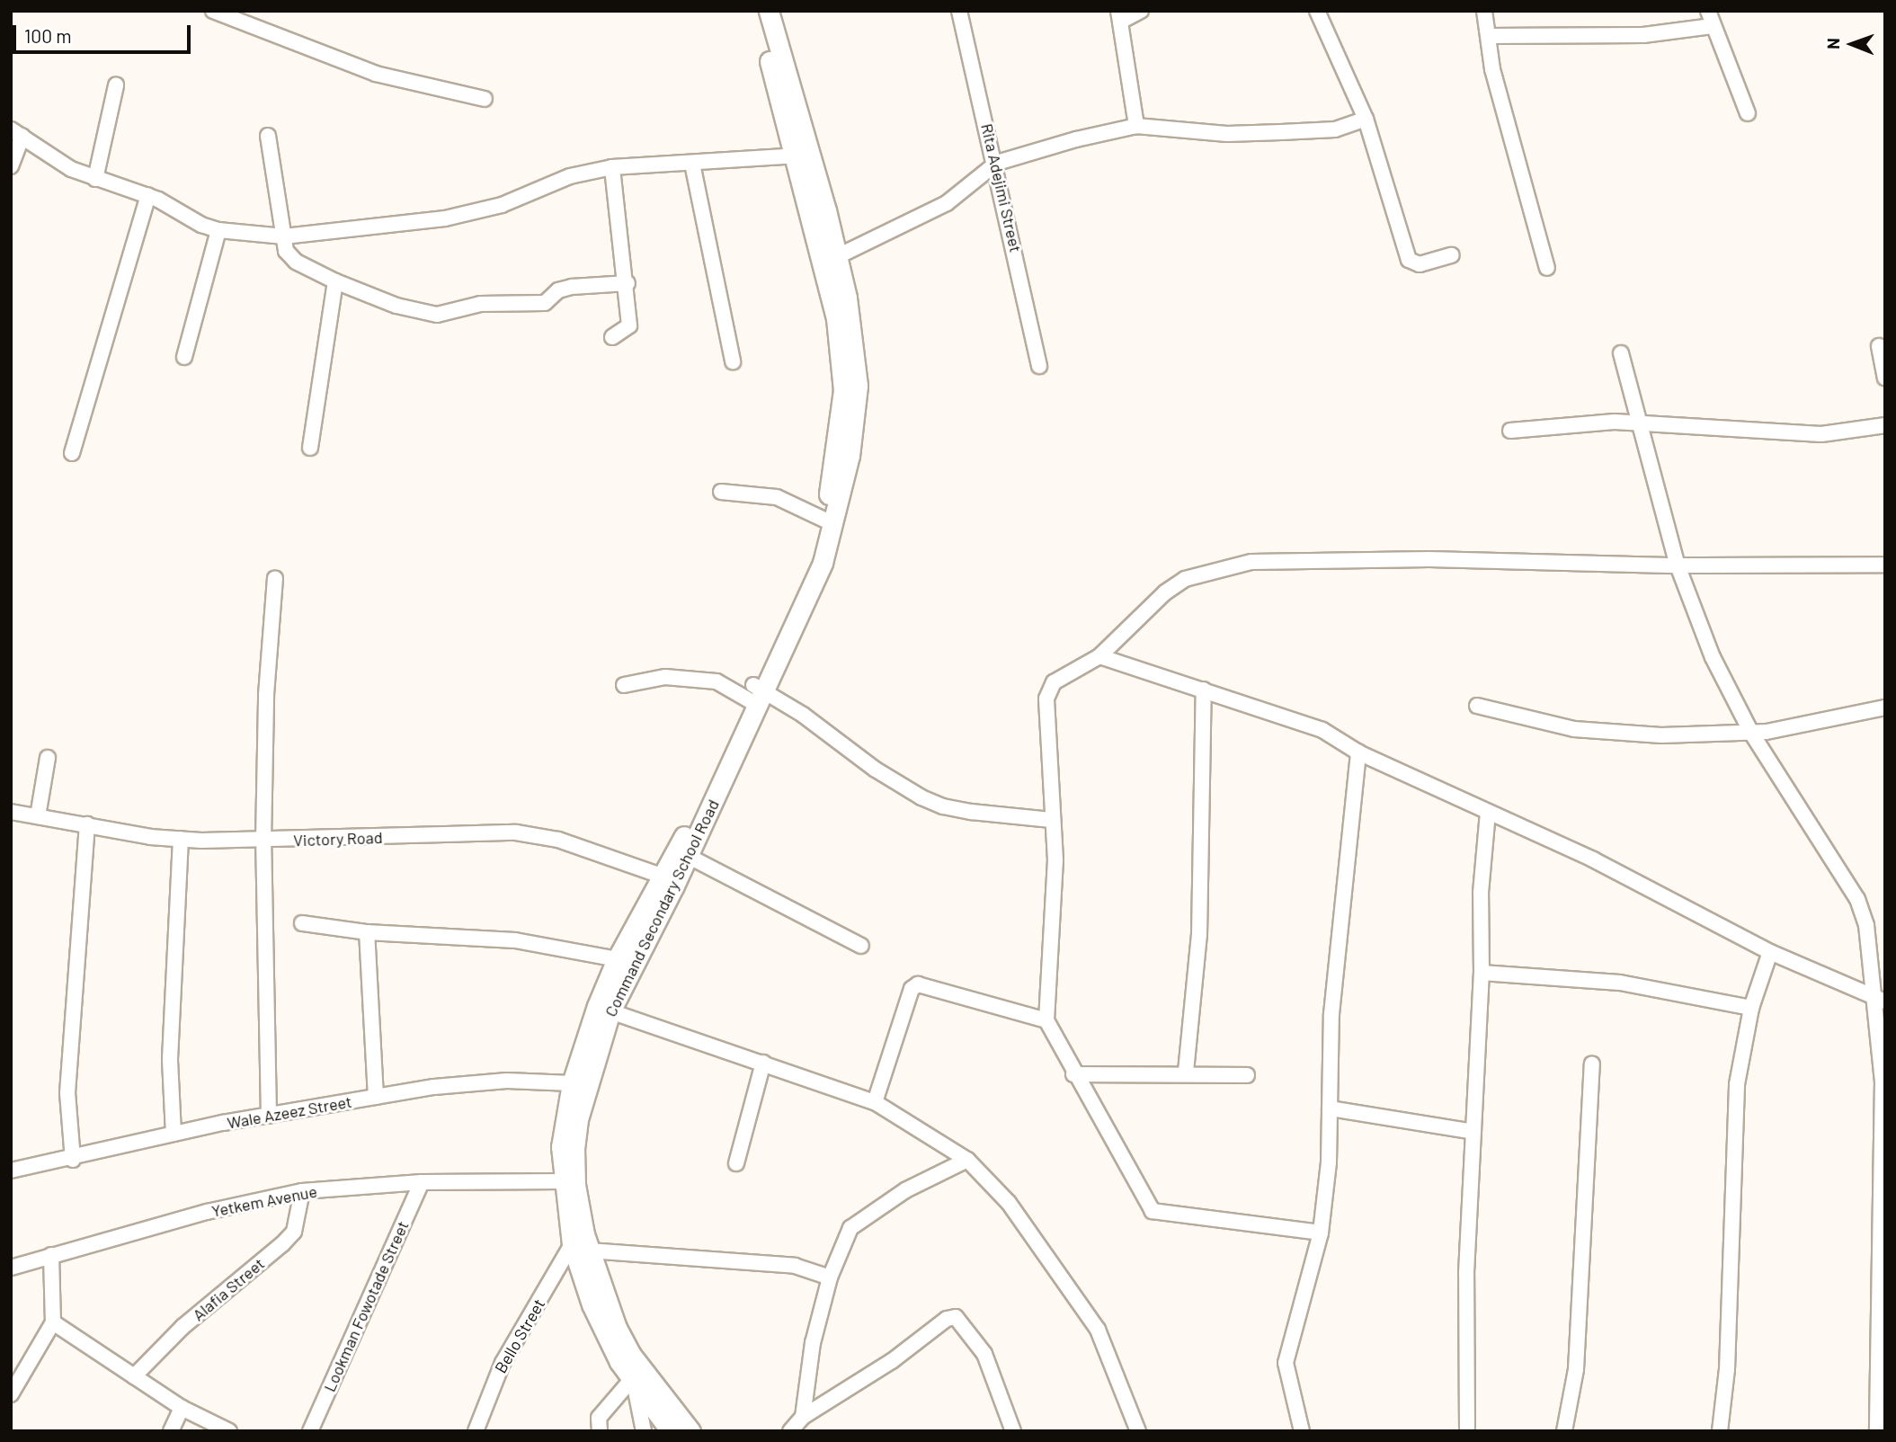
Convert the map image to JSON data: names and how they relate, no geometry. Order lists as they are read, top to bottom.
{
  "streets": {
    "main road": ["Command Secondary School Road"],
    "street": [
      "Rita Adejimi Street",
      "Victory Road",
      "Wale Azeez Street",
      "Yetkem Avenue",
      "Alafia Street",
      "Lookman Fowotade Street",
      "Bello Street"
    ]
  },
  "crossings": [
    ["Victory Road", "Command Secondary School Road"],
    ["Command Secondary School Road", "Wale Azeez Street"],
    ["Command Secondary School Road", "Yetkem Avenue"],
    ["Command Secondary School Road", "Bello Street"],
    ["Yetkem Avenue", "Alafia Street"],
    ["Yetkem Avenue", "Lookman Fowotade Street"]
  ],
  "scale_bar": "100 m",
  "north": "left"
}
